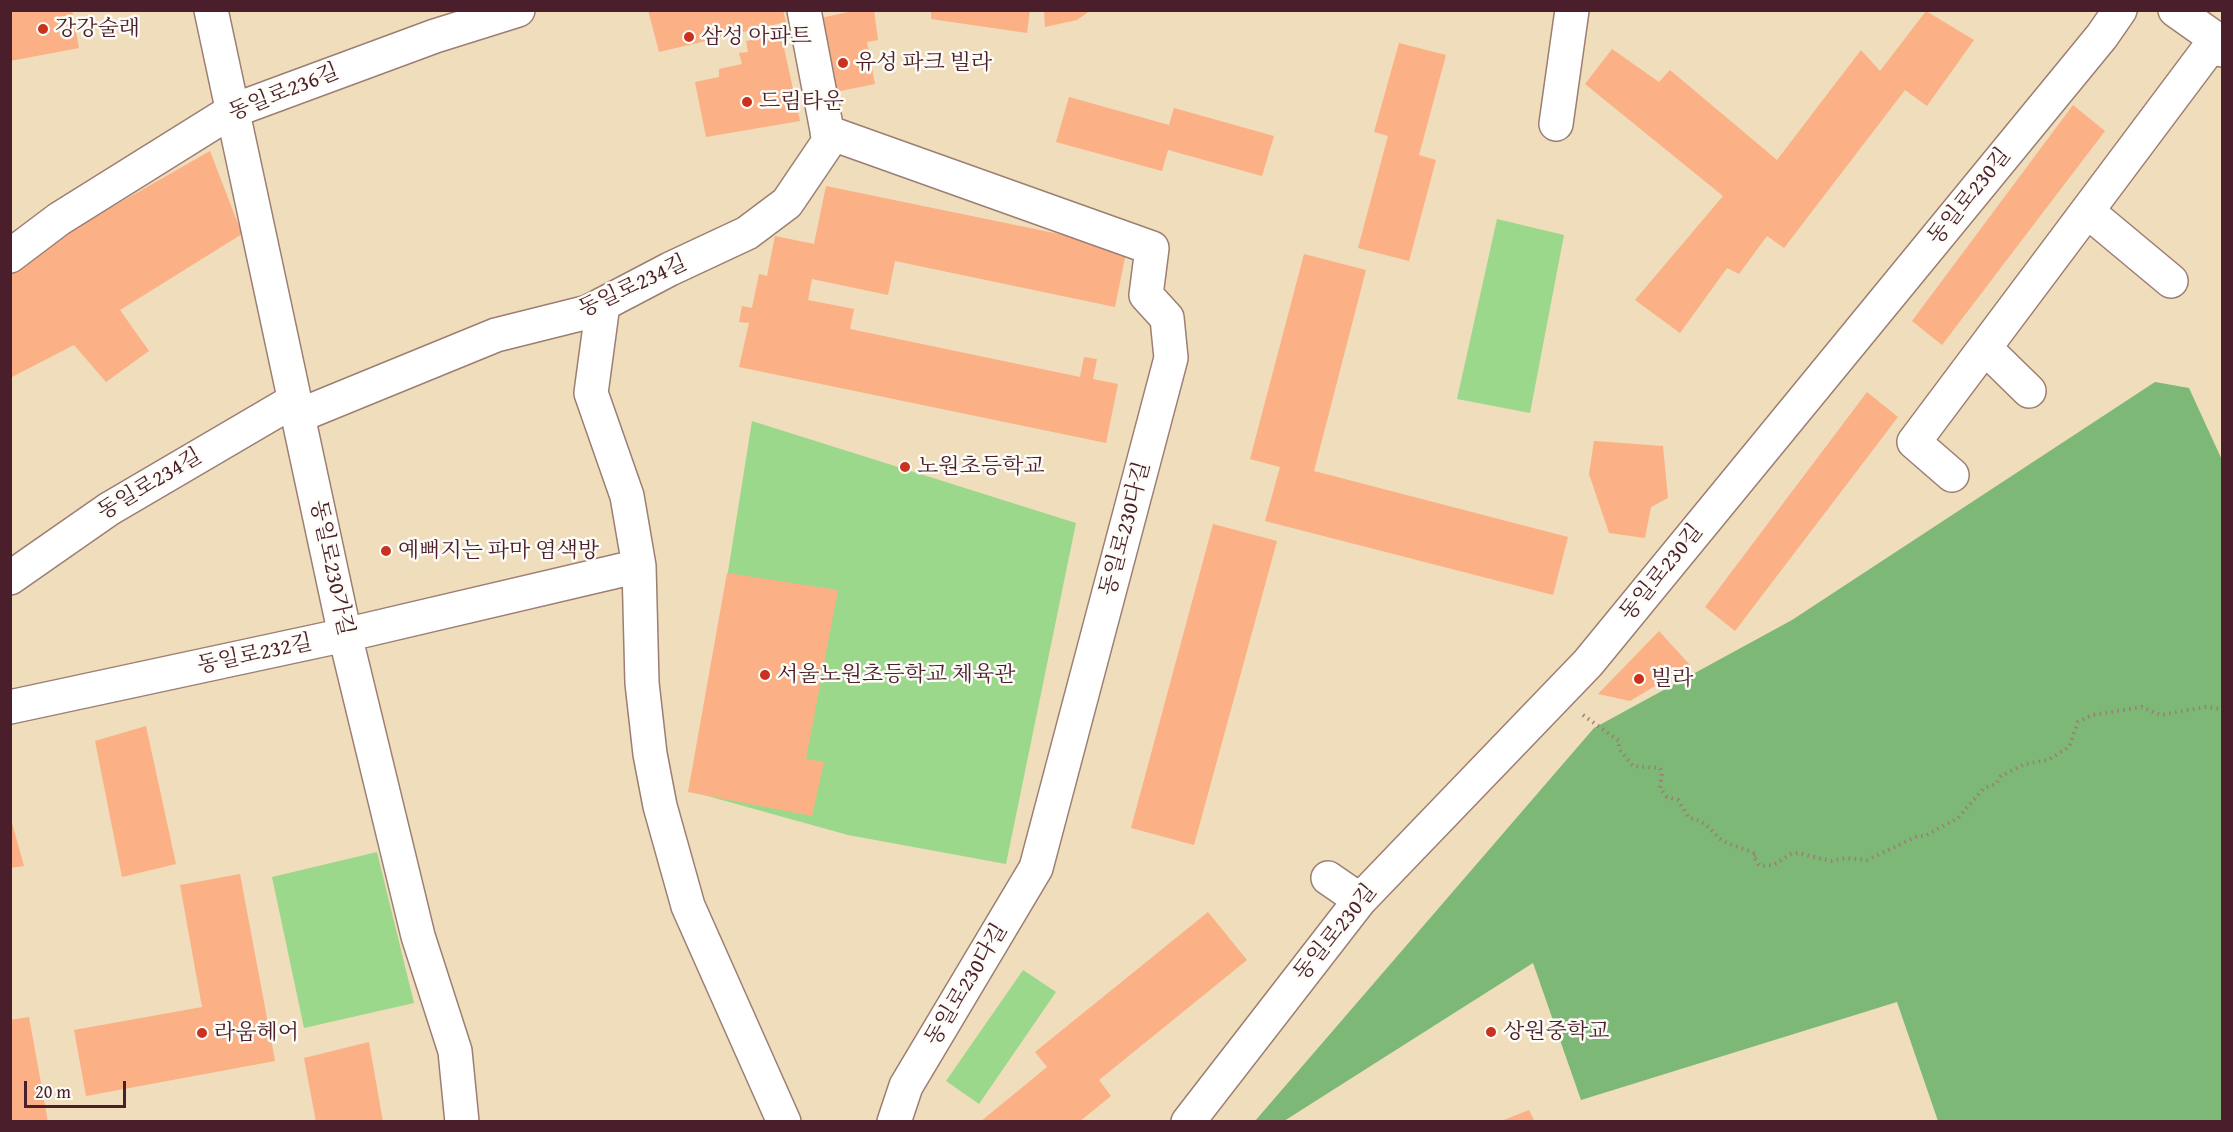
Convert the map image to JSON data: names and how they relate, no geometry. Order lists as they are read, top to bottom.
{
  "streets": {
    "street": [
      "동일로236길",
      "동일로230길",
      "동일로234길",
      "동일로230다길",
      "동일로230가길",
      "동일로232길"
    ]
  },
  "crossings": [
    ["동일로236길", "동일로230가길"],
    ["동일로234길", "동일로230다길"],
    ["동일로234길", "동일로230가길"],
    ["동일로230가길", "동일로232길"]
  ],
  "places": [
    "강강술래",
    "삼성 아파트",
    "유성 파크 빌라",
    "드림타운",
    "노원초등학교",
    "예뻐지는 파마 염색방",
    "서울노원초등학교 체육관",
    "빌라",
    "상원중학교",
    "라움헤어"
  ],
  "scale_bar": "20 m"
}
